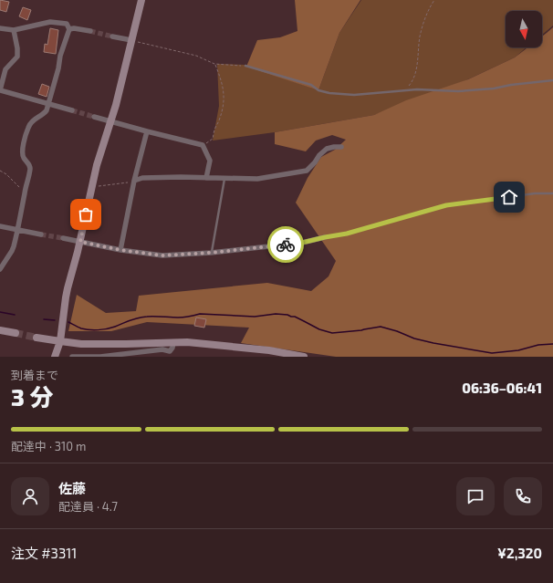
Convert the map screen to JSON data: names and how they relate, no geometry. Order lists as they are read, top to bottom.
{
  "north": "bottom",
  "page": {
    "heading": ["3 分", "到着まで", "06:36–06:41"],
    "panel": [
      "佐藤",
      "配達員 · 4.7",
      "注文 #3311",
      "¥2,320"
    ],
    "bar": "配達中 · 310 m"
  }
}
